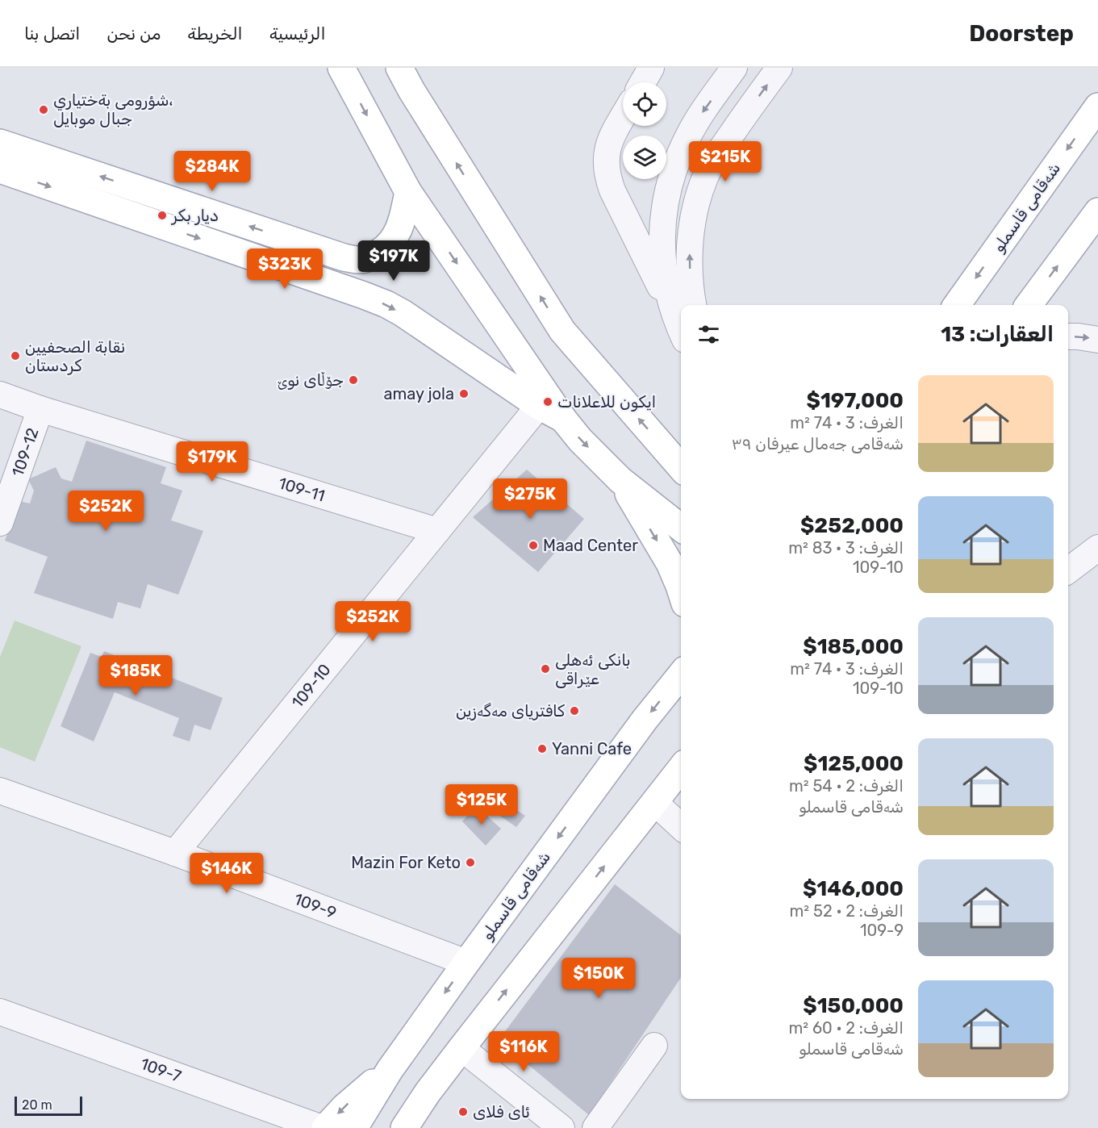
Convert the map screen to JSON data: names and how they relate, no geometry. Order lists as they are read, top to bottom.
{
  "streets": {
    "main road": ["شەقامی قاسملو"],
    "street": [
      "109-12",
      "109-11",
      "109-10",
      "109-9",
      "109-7"
    ]
  },
  "crossings": [
    ["شەقامی قاسملو", "109-9"],
    ["109-12", "109-11"],
    ["109-11", "109-10"],
    ["109-10", "109-9"]
  ],
  "places": [
    "شؤرومى بةختياري، جبال موبايل",
    "ديار بكر",
    "نقابة الصحفیین کردستان",
    "جۆڵای نوێ",
    "amay jola",
    "ايكون للاعلانات",
    "Maad Center",
    "بانکی ئەهلی عێراقی",
    "کافتریای مەگەزین",
    "Yanni Cafe",
    "Mazin For Keto",
    "ئای فلای"
  ],
  "scale_bar": "20 m",
  "page": {
    "header": "Doorstep",
    "nav": [
      "الرئيسية",
      "الخريطة",
      "من نحن",
      "اتصل بنا"
    ],
    "price": [
      "$215K",
      "$284K",
      "$197K",
      "$323K",
      "$179K",
      "$275K",
      "$252K",
      "$252K",
      "$185K",
      "$125K",
      "$146K",
      "$150K",
      "$116K"
    ],
    "heading": "العقارات: 13",
    "list": [
      {
        "name": "$197,000",
        "note": "الغرف: 3 · 74 m² · شەقامی جەمال عیرفان ٣٩"
      },
      {
        "name": "$252,000",
        "note": "الغرف: 3 · 83 m² · 109-10"
      },
      {
        "name": "$185,000",
        "note": "الغرف: 3 · 74 m² · 109-10"
      },
      {
        "name": "$125,000",
        "note": "الغرف: 2 · 54 m² · شەقامی قاسملو"
      },
      {
        "name": "$146,000",
        "note": "الغرف: 2 · 52 m² · 109-9"
      },
      {
        "name": "$150,000",
        "note": "الغرف: 2 · 60 m² · شەقامی قاسملو"
      }
    ],
    "scale": "20 m"
  }
}
